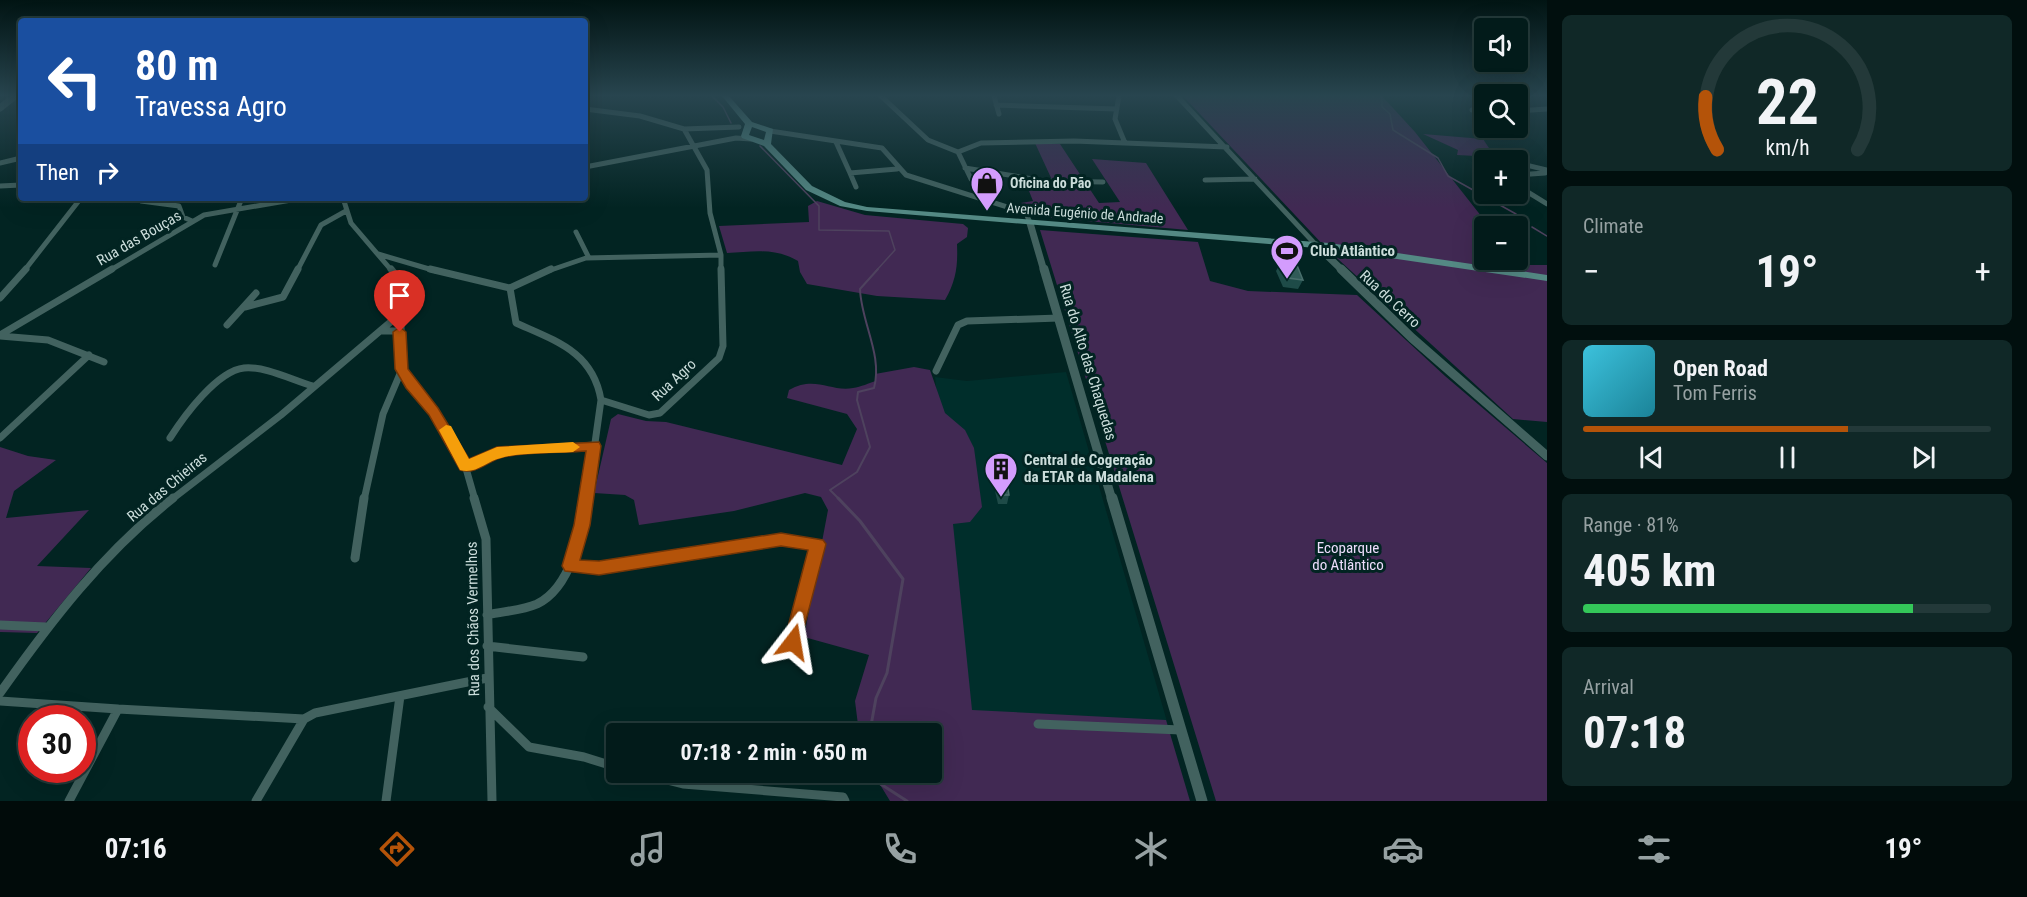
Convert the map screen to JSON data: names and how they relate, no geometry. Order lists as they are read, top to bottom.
{
  "streets": {
    "main road": ["Avenida Eugénio de Andrade"],
    "street": [
      "Rua das Bouças",
      "Rua do Cerro",
      "Rua do Alto das Chaquedas",
      "Rua Agro",
      "Rua das Chieiras",
      "Rua dos Chãos Vermelhos"
    ]
  },
  "crossings": [
    ["Avenida Eugénio de Andrade", "Rua do Cerro"],
    ["Avenida Eugénio de Andrade", "Rua do Alto das Chaquedas"]
  ],
  "parks": ["Ecoparque do Atlântico"],
  "places": {
    "shop": ["Oficina do Pão"],
    "sports": ["Club Atlântico"],
    "building": ["Central de Cogeração da ETAR da Madalena"]
  },
  "page": {
    "map_buttons": ["+", "−"],
    "turn": ["80 m", "Travessa Agro"],
    "then": "Then",
    "tile": [
      "Climate",
      ["Range · 81%", "405 km"],
      ["Arrival", "07:18"]
    ],
    "heat": ["−", "19°", "+"],
    "song": ["Open Road", "Tom Ferris"],
    "limit": "30",
    "trip": "07:18 · 2 min · 650 m",
    "tabs": ["07:16", "19°"],
    "gauge": ["22", "km/h"]
  }
}
